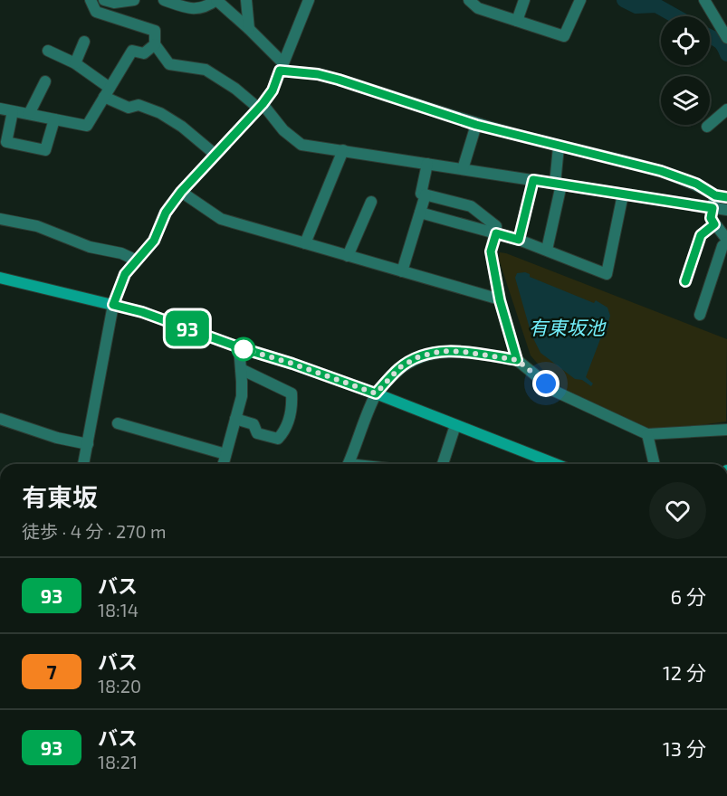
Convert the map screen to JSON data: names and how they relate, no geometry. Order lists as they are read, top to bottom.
{
  "water": ["有東坂池"],
  "lines": ["bus line 93"],
  "page": {
    "on_map": "93",
    "heading": ["有東坂", "徒歩 · 4 分 · 270 m"],
    "list": [
      {
        "mark": "93",
        "name": "バス",
        "note": "18:14",
        "value": "6 分"
      },
      {
        "mark": "7",
        "name": "バス",
        "note": "18:20",
        "value": "12 分"
      },
      {
        "mark": "93",
        "name": "バス",
        "note": "18:21",
        "value": "13 分"
      }
    ]
  }
}
